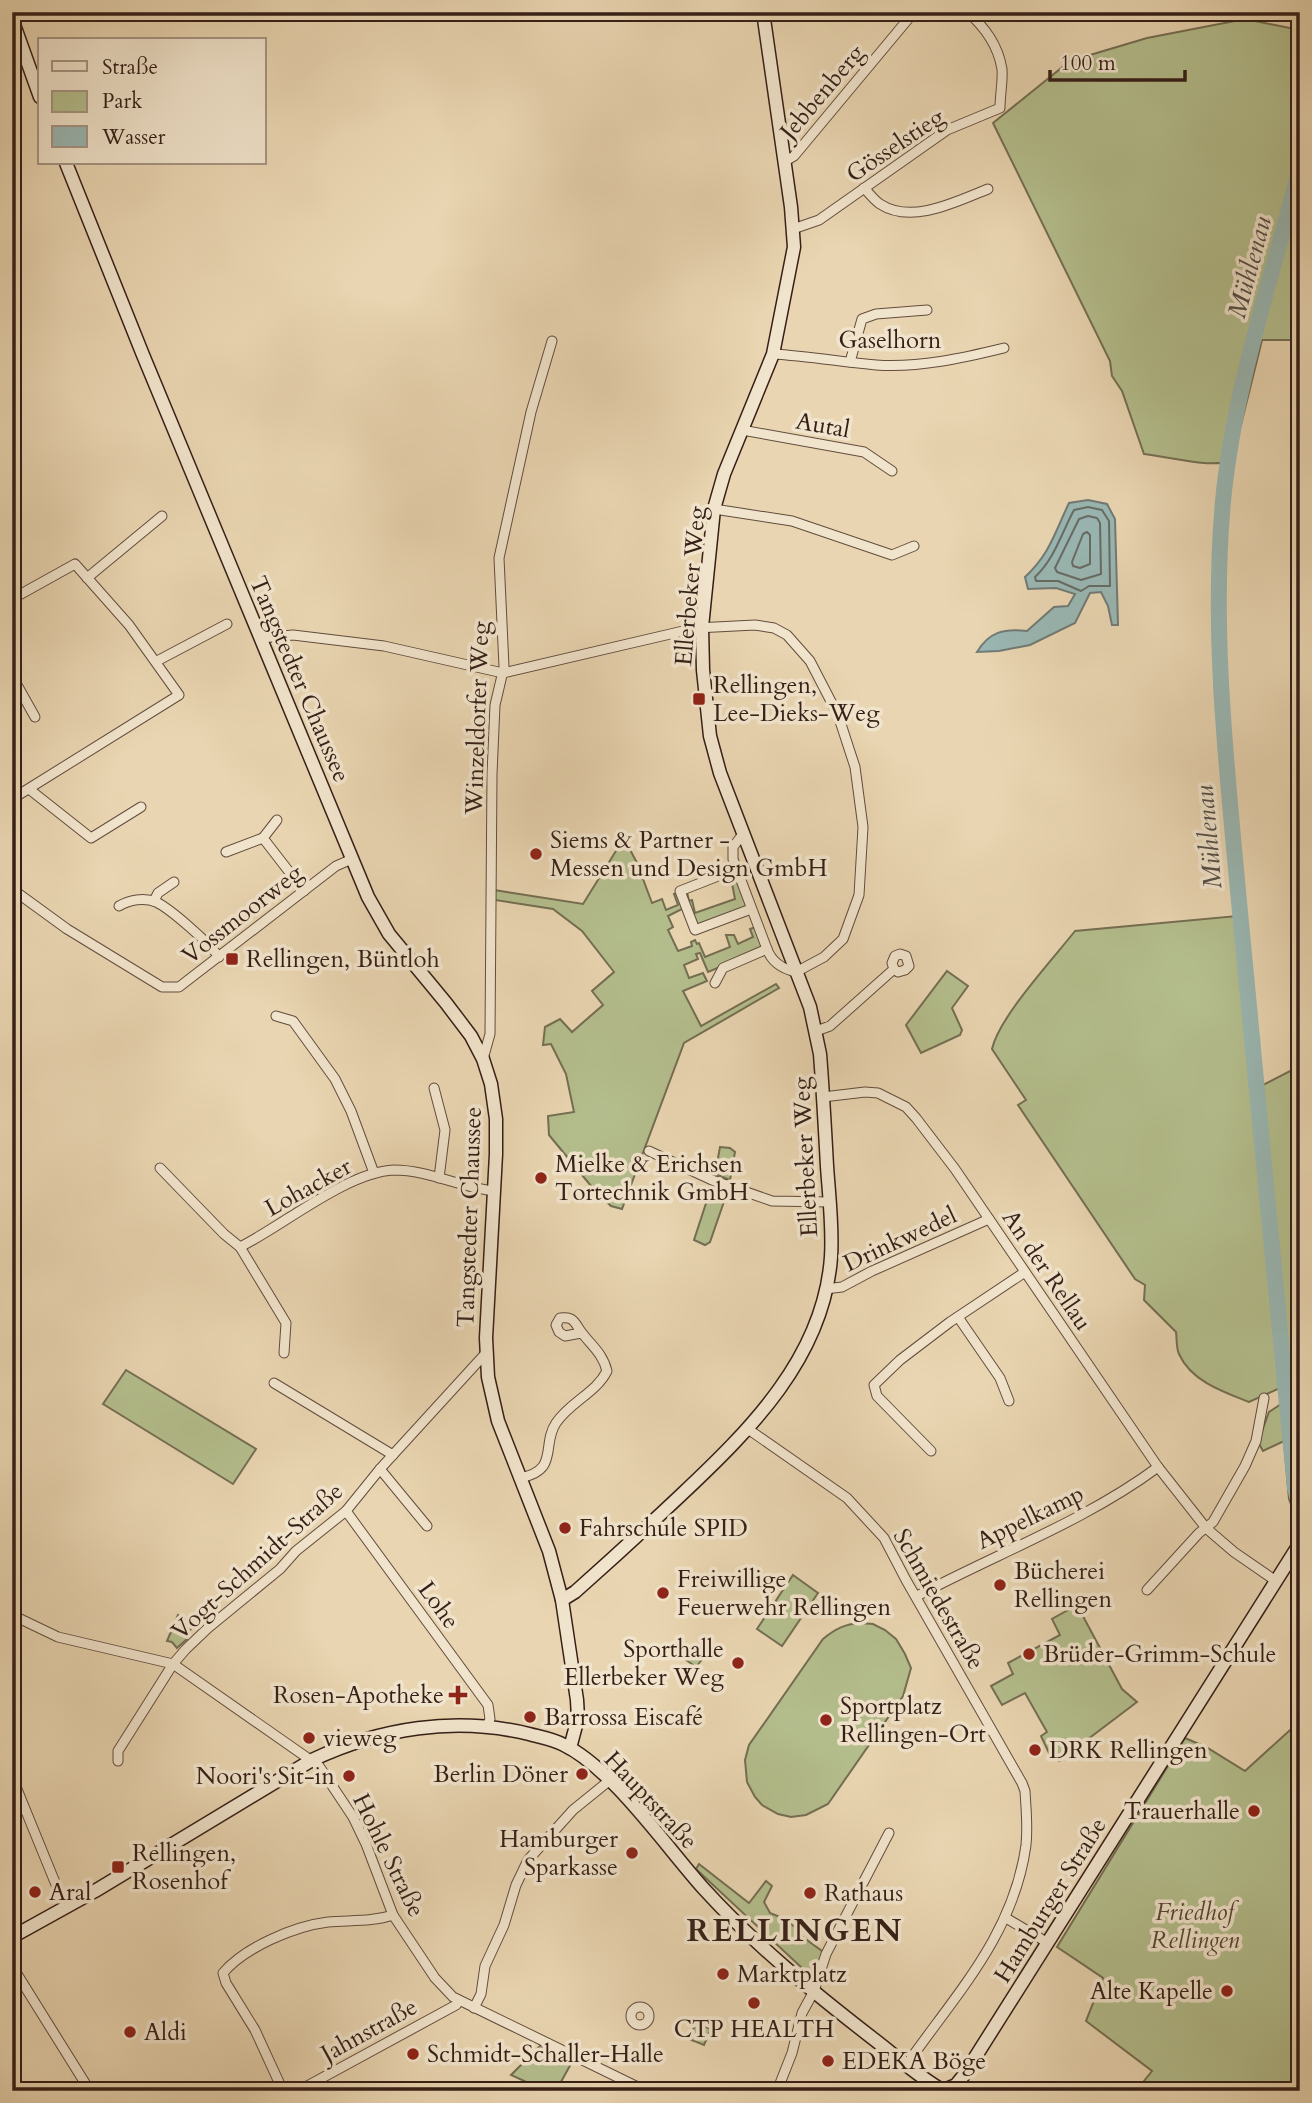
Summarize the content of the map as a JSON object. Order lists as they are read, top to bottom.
{
  "streets": {
    "main road": [
      "Ellerbeker Weg",
      "Tangstedter Chaussee",
      "Hauptstraße",
      "Hamburger Straße"
    ],
    "street": [
      "Jebbenberg",
      "Gösselstieg",
      "Gaselhorn",
      "Autal",
      "Winzeldorfer Weg",
      "Vossmoorweg",
      "Lohacker",
      "Drinkwedel",
      "An der Rellau",
      "Appelkamp",
      "Vogt-Schmidt-Straße",
      "Schmiedestraße",
      "Lohe",
      "Hohle Straße",
      "Jahnstraße"
    ]
  },
  "crossings": [
    ["Jebbenberg", "Ellerbeker Weg"],
    ["Gösselstieg", "Ellerbeker Weg"],
    ["Gaselhorn", "Ellerbeker Weg"],
    ["Autal", "Ellerbeker Weg"],
    ["Ellerbeker Weg", "Tangstedter Chaussee"],
    ["Ellerbeker Weg", "Drinkwedel"],
    ["Ellerbeker Weg", "An der Rellau"],
    ["Ellerbeker Weg", "Schmiedestraße"],
    ["Tangstedter Chaussee", "Winzeldorfer Weg"],
    ["Tangstedter Chaussee", "Vossmoorweg"],
    ["Tangstedter Chaussee", "Lohacker"],
    ["Tangstedter Chaussee", "Vogt-Schmidt-Straße"],
    ["Tangstedter Chaussee", "Hauptstraße"],
    ["Drinkwedel", "An der Rellau"],
    ["An der Rellau", "Appelkamp"],
    ["An der Rellau", "Hamburger Straße"],
    ["Appelkamp", "Schmiedestraße"],
    ["Vogt-Schmidt-Straße", "Lohe"],
    ["Vogt-Schmidt-Straße", "Hohle Straße"],
    ["Schmiedestraße", "Hauptstraße"],
    ["Lohe", "Hauptstraße"],
    ["Hauptstraße", "Hohle Straße"],
    ["Hauptstraße", "Hamburger Straße"],
    ["Hohle Straße", "Jahnstraße"]
  ],
  "districts": ["RELLINGEN"],
  "water": ["Mühlenau"],
  "parks": ["Friedhof Rellingen"],
  "places": {
    "transit": ["Rellingen, Lee-Dieks-Weg", "Rellingen, Büntloh", "Rellingen, Rosenhof"],
    "other": [
      "Siems & Partner - Messen und Design GmbH",
      "Mielke & Erichsen Tortechnik GmbH",
      "Fahrschule SPID",
      "Bücherei Rellingen",
      "Freiwillige Feuerwehr Rellingen",
      "Brüder-Grimm-Schule",
      "Sporthalle Ellerbeker Weg",
      "Barrossa Eiscafé",
      "Sportplatz Rellingen-Ort",
      "vieweg",
      "DRK Rellingen",
      "Berlin Döner",
      "Noori's Sit-in",
      "Trauerhalle",
      "Hamburger Sparkasse",
      "Aral",
      "Rathaus",
      "Marktplatz",
      "Alte Kapelle",
      "CTP HEALTH",
      "Aldi",
      "Schmidt-Schaller-Halle",
      "EDEKA Böge"
    ],
    "health": ["Rosen-Apotheke"]
  },
  "legend": ["Straße", "Park", "Wasser"],
  "scale_bar": "100 m"
}
